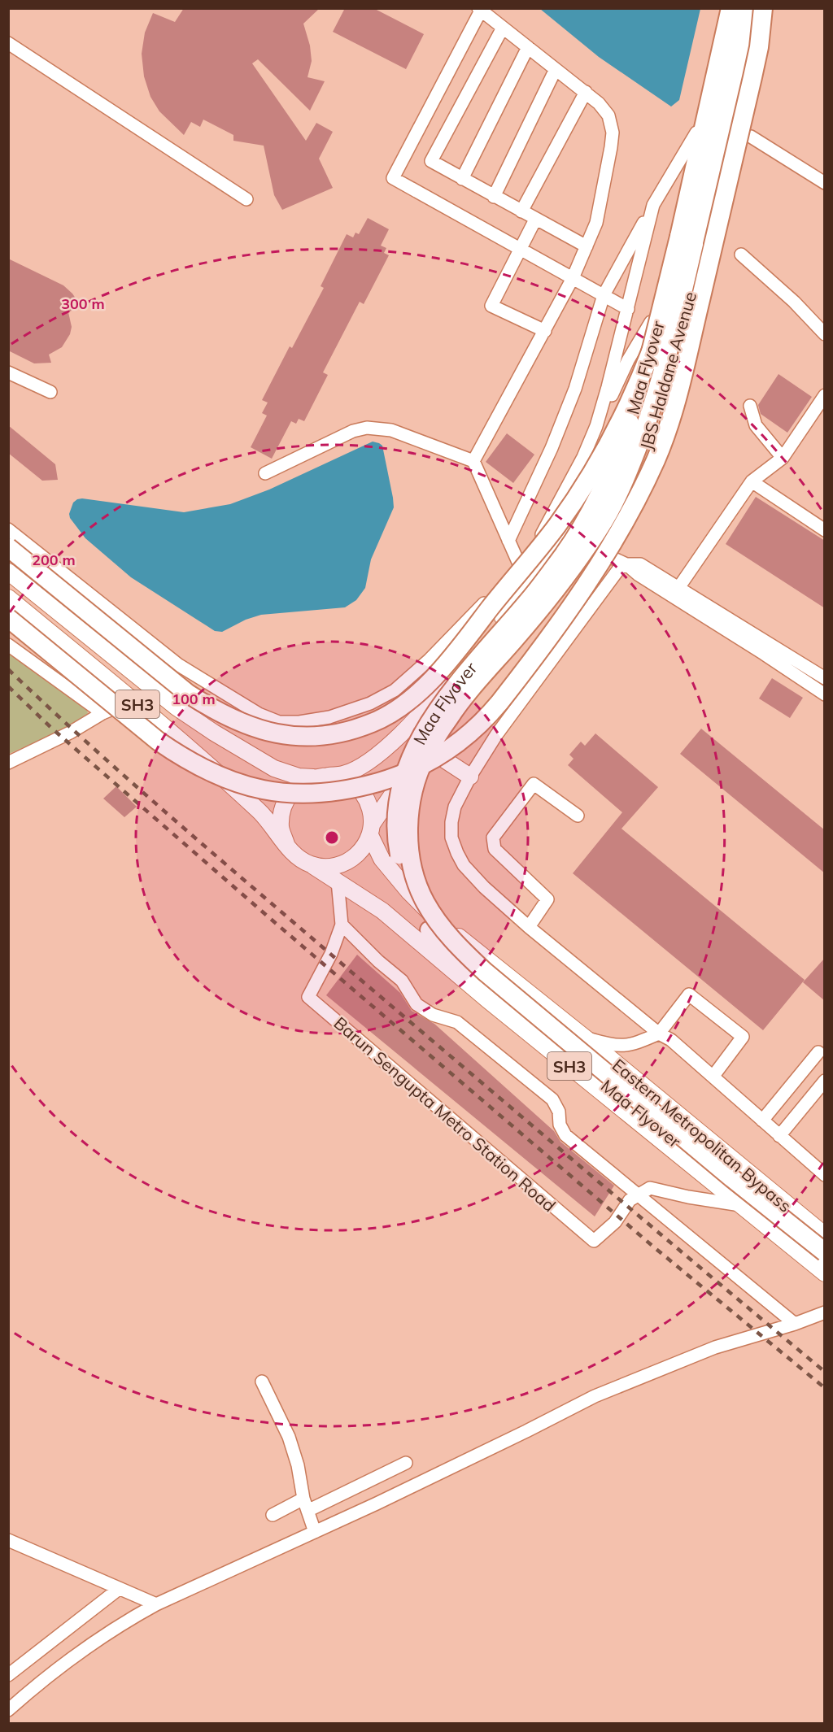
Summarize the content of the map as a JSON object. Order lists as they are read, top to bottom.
{
  "streets": {
    "highway": ["Maa Flyover"],
    "main road": ["JBS Haldane Avenue", "SH3", "Eastern Metropolitan Bypass"],
    "street": ["Barun Sengupta Metro Station Road"]
  },
  "crossings": [
    ["JBS Haldane Avenue", "SH3"],
    ["JBS Haldane Avenue", "Eastern Metropolitan Bypass"],
    ["SH3", "Barun Sengupta Metro Station Road"],
    ["SH3", "Eastern Metropolitan Bypass"]
  ],
  "rings": ["300 m", "200 m", "100 m"]
}
